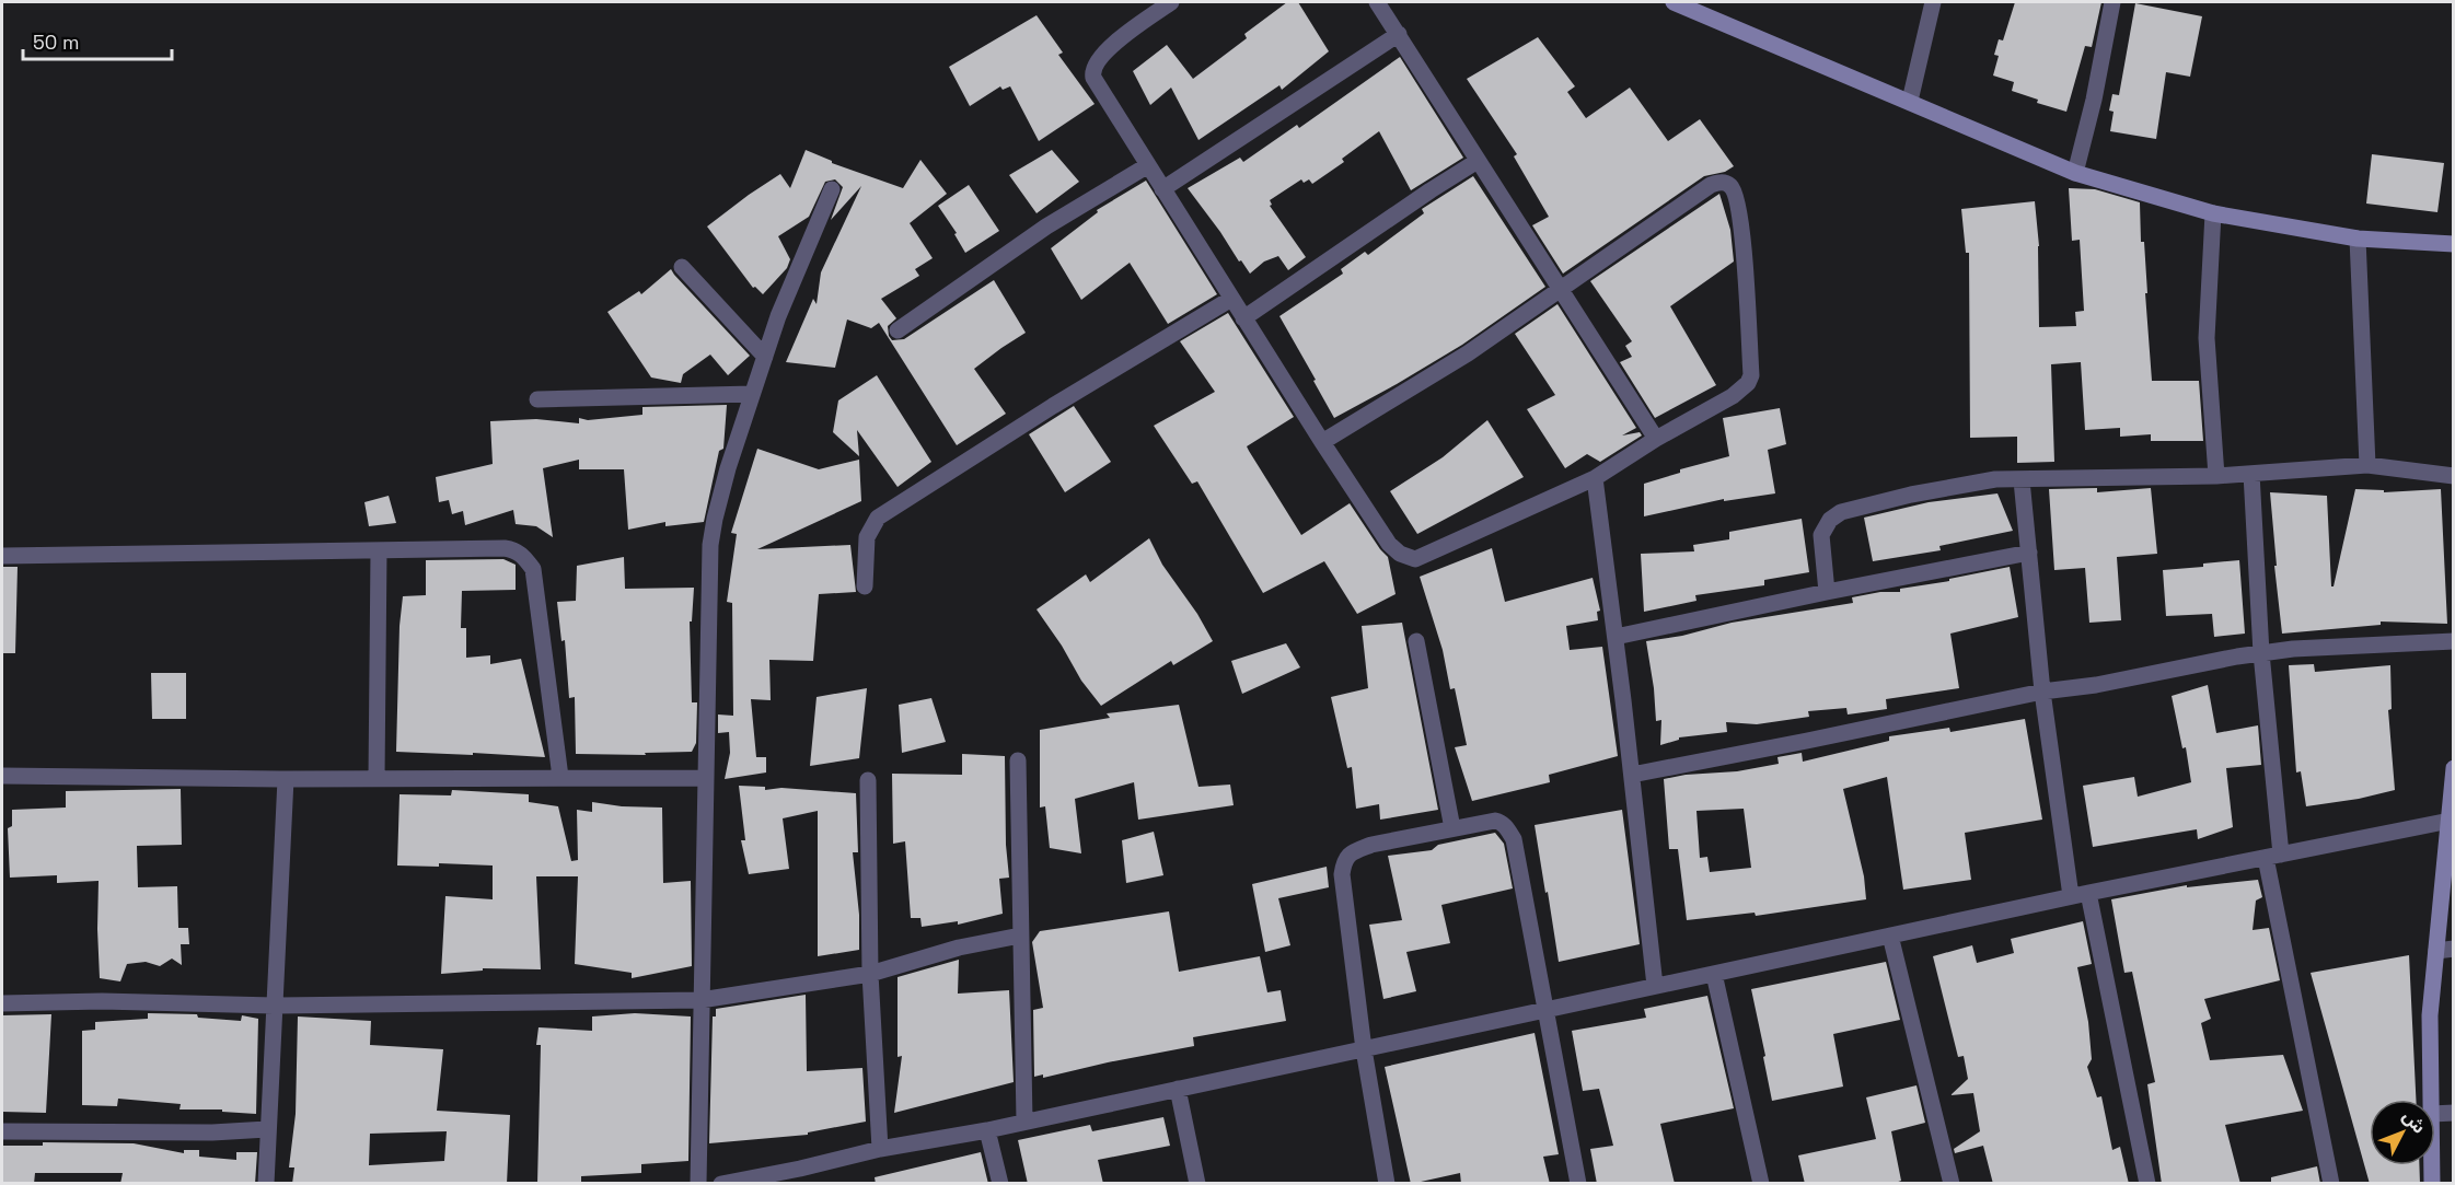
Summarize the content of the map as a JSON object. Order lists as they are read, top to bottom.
{
  "scale_bar": "50 m",
  "north": "top right"
}
